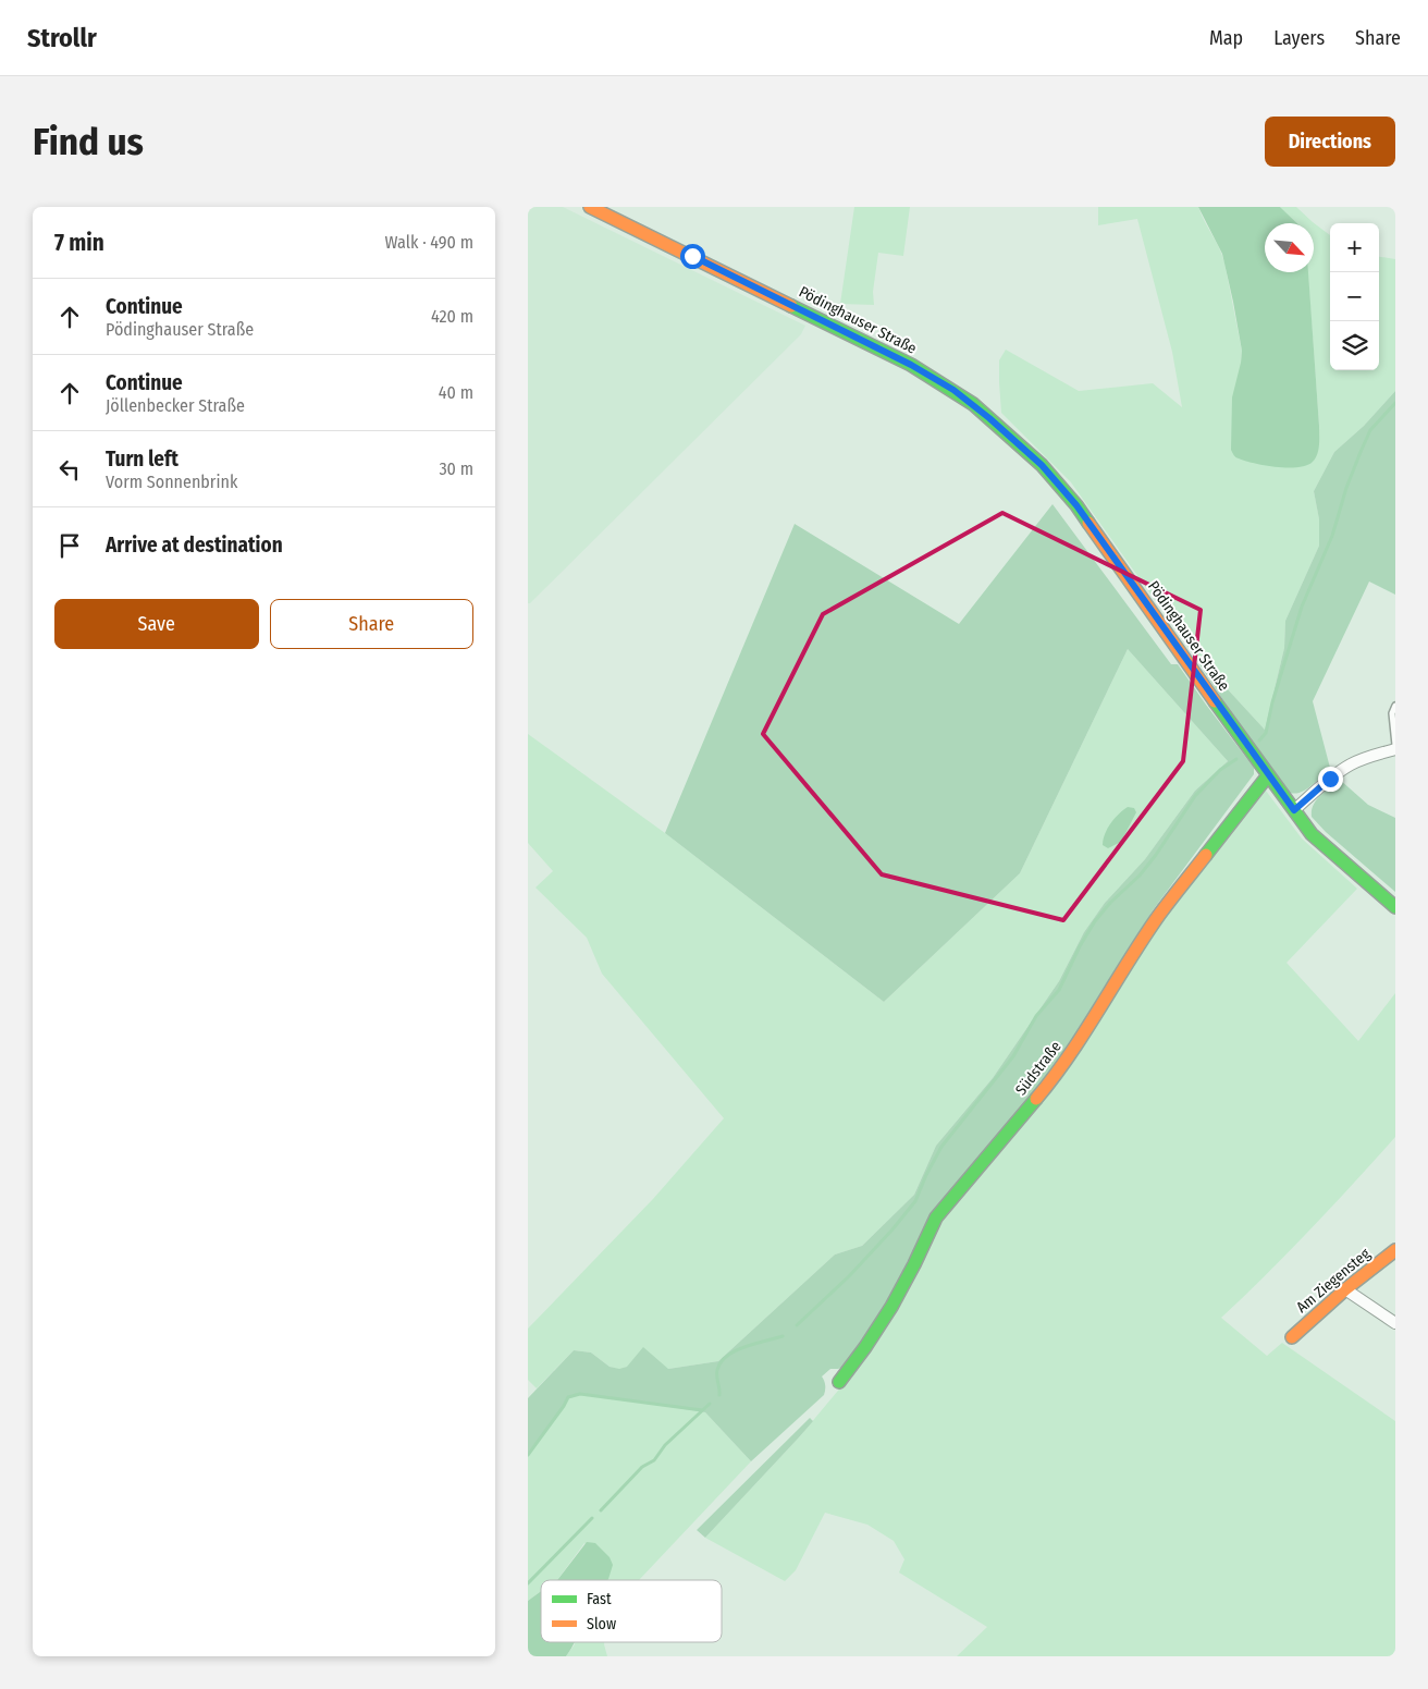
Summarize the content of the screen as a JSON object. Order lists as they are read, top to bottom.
{
  "streets": {
    "main road": ["Pödinghauser Straße", "Südstraße", "Am Ziegensteg"]
  },
  "crossings": [
    ["Pödinghauser Straße", "Südstraße"]
  ],
  "legend": ["Fast", "Slow"],
  "north": "bottom right",
  "page": {
    "header": "Strollr",
    "nav": ["Map", "Layers", "Share"],
    "buttons": [
      "Directions",
      ["Save", "Share"]
    ],
    "title": "Find us",
    "heading": ["7 min", "Walk · 490 m"],
    "map_buttons": ["+", "−"],
    "list": [
      ["Continue", "Pödinghauser Straße", "420 m"],
      ["Continue", "Jöllenbecker Straße", "40 m"],
      ["Turn left", "Vorm Sonnenbrink", "30 m"],
      "Arrive at destination"
    ]
  }
}
